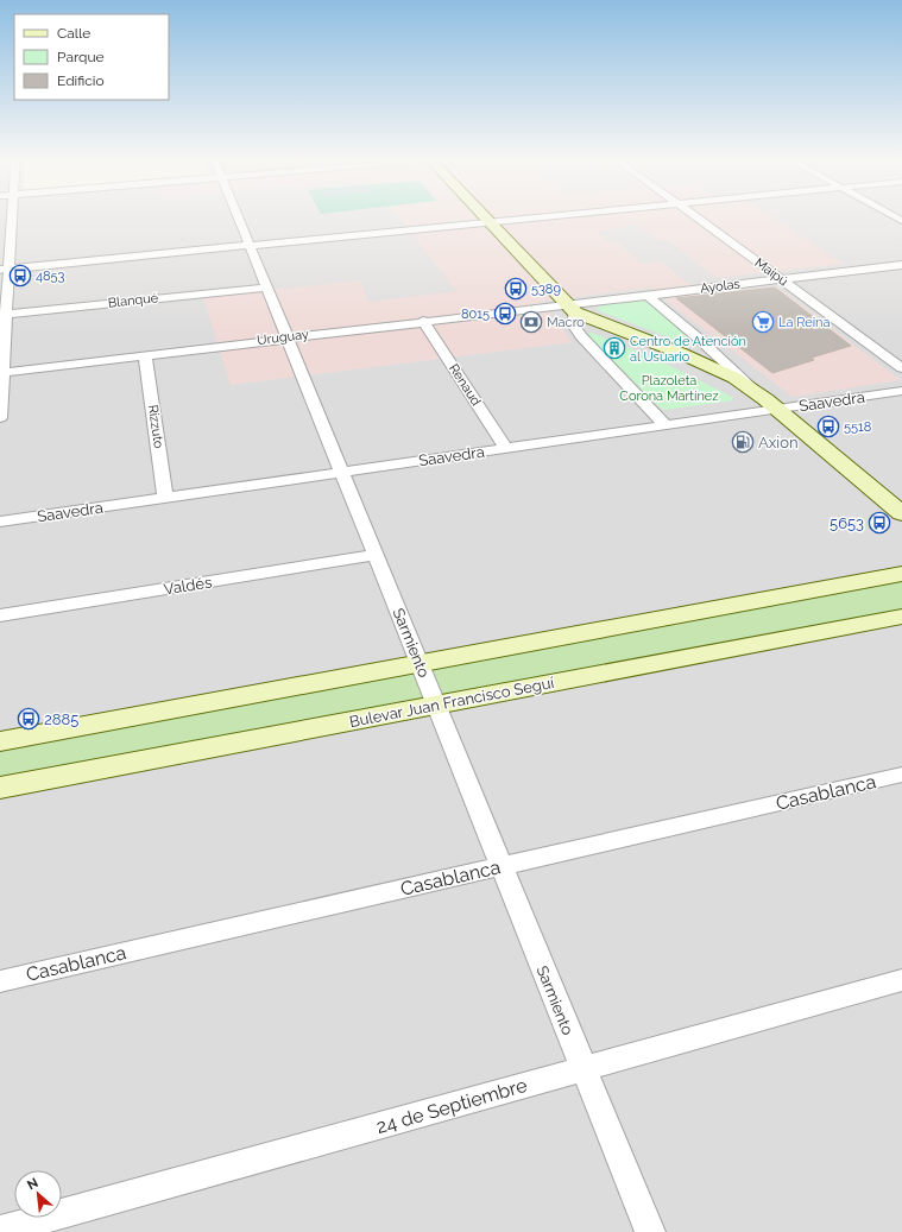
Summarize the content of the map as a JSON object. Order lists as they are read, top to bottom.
{
  "streets": {
    "main road": ["Bulevar Juan Francisco Seguí"],
    "street": [
      "Maipú",
      "Ayolas",
      "Blanqué",
      "Uruguay",
      "Renaud",
      "Saavedra",
      "Rizzuto",
      "Valdés",
      "Sarmiento",
      "Casablanca",
      "24 de Septiembre"
    ]
  },
  "crossings": [
    ["Maipú", "Ayolas"],
    ["Ayolas", "Uruguay"],
    ["Blanqué", "Sarmiento"],
    ["Uruguay", "Renaud"],
    ["Uruguay", "Rizzuto"],
    ["Uruguay", "Sarmiento"],
    ["Renaud", "Saavedra"],
    ["Saavedra", "Rizzuto"],
    ["Saavedra", "Sarmiento"],
    ["Valdés", "Sarmiento"],
    ["Sarmiento", "Bulevar Juan Francisco Seguí"],
    ["Sarmiento", "Casablanca"],
    ["Sarmiento", "24 de Septiembre"]
  ],
  "parks": ["Plazoleta Corona Martínez"],
  "places": {
    "bus stop": [
      "4853",
      "5389",
      "8015",
      "5518",
      "5653",
      "2885"
    ],
    "bank": ["Macro"],
    "supermarket": ["La Reina"],
    "building": ["Centro de Atención al Usuario"],
    "fuel station": ["Axion"]
  },
  "legend": ["Calle", "Parque", "Edificio"],
  "north": "top left"
}
